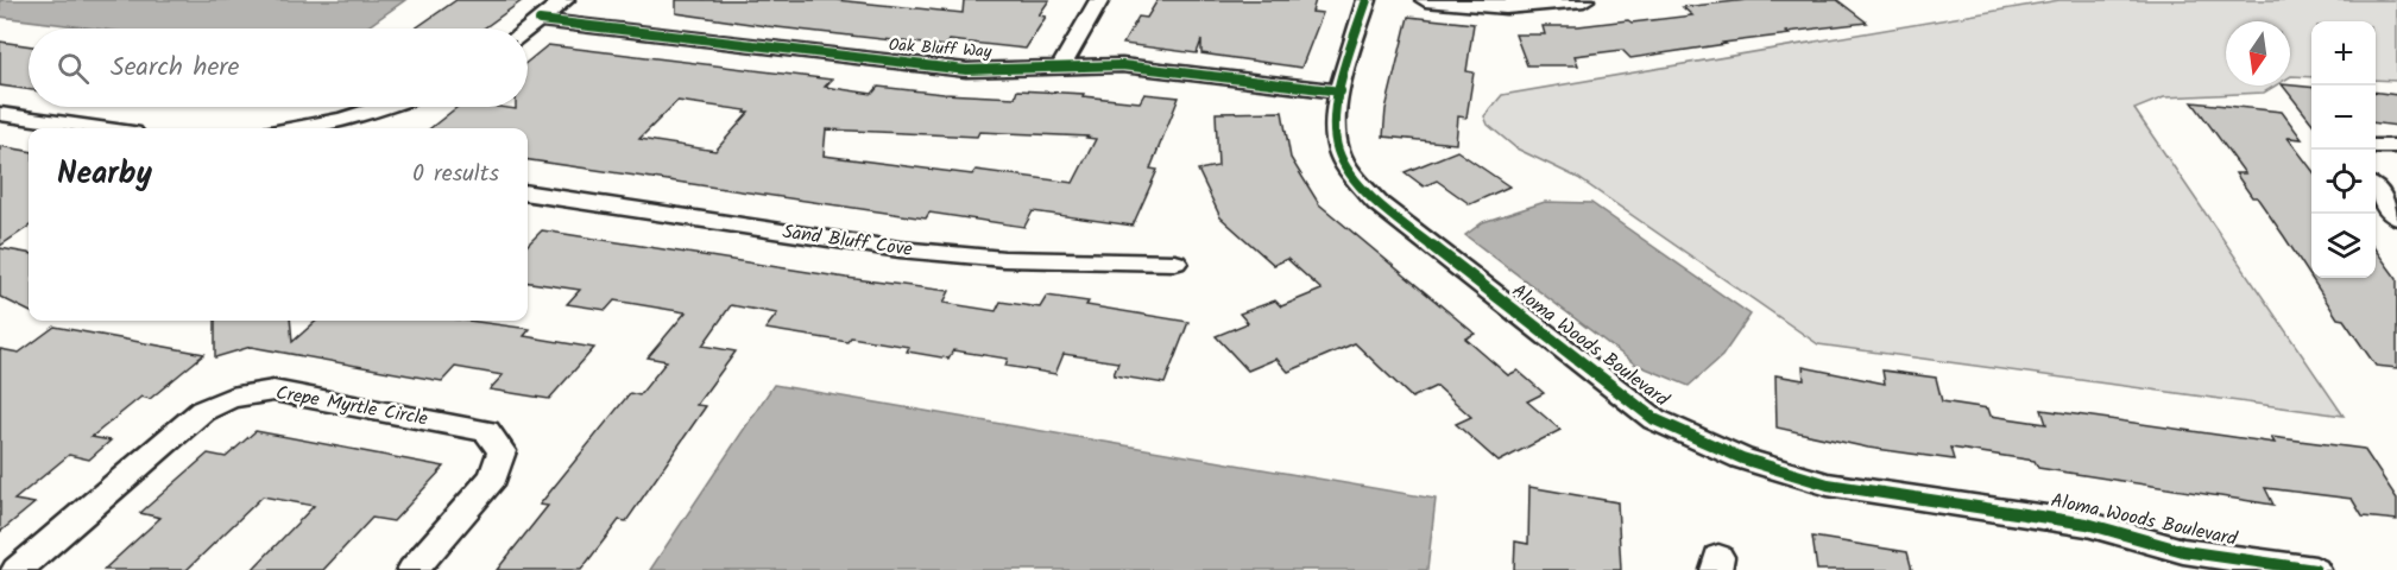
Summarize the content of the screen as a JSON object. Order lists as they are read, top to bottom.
{
  "streets": {
    "street": [
      "Oak Bluff Way",
      "Sand Bluff Cove",
      "Aloma Woods Boulevard",
      "Crepe Myrtle Circle"
    ]
  },
  "crossings": [
    ["Oak Bluff Way", "Aloma Woods Boulevard"]
  ],
  "north": "bottom",
  "page": {
    "map_buttons": ["+", "−"],
    "search": "Search here",
    "heading": ["Nearby", "0 results"]
  }
}
